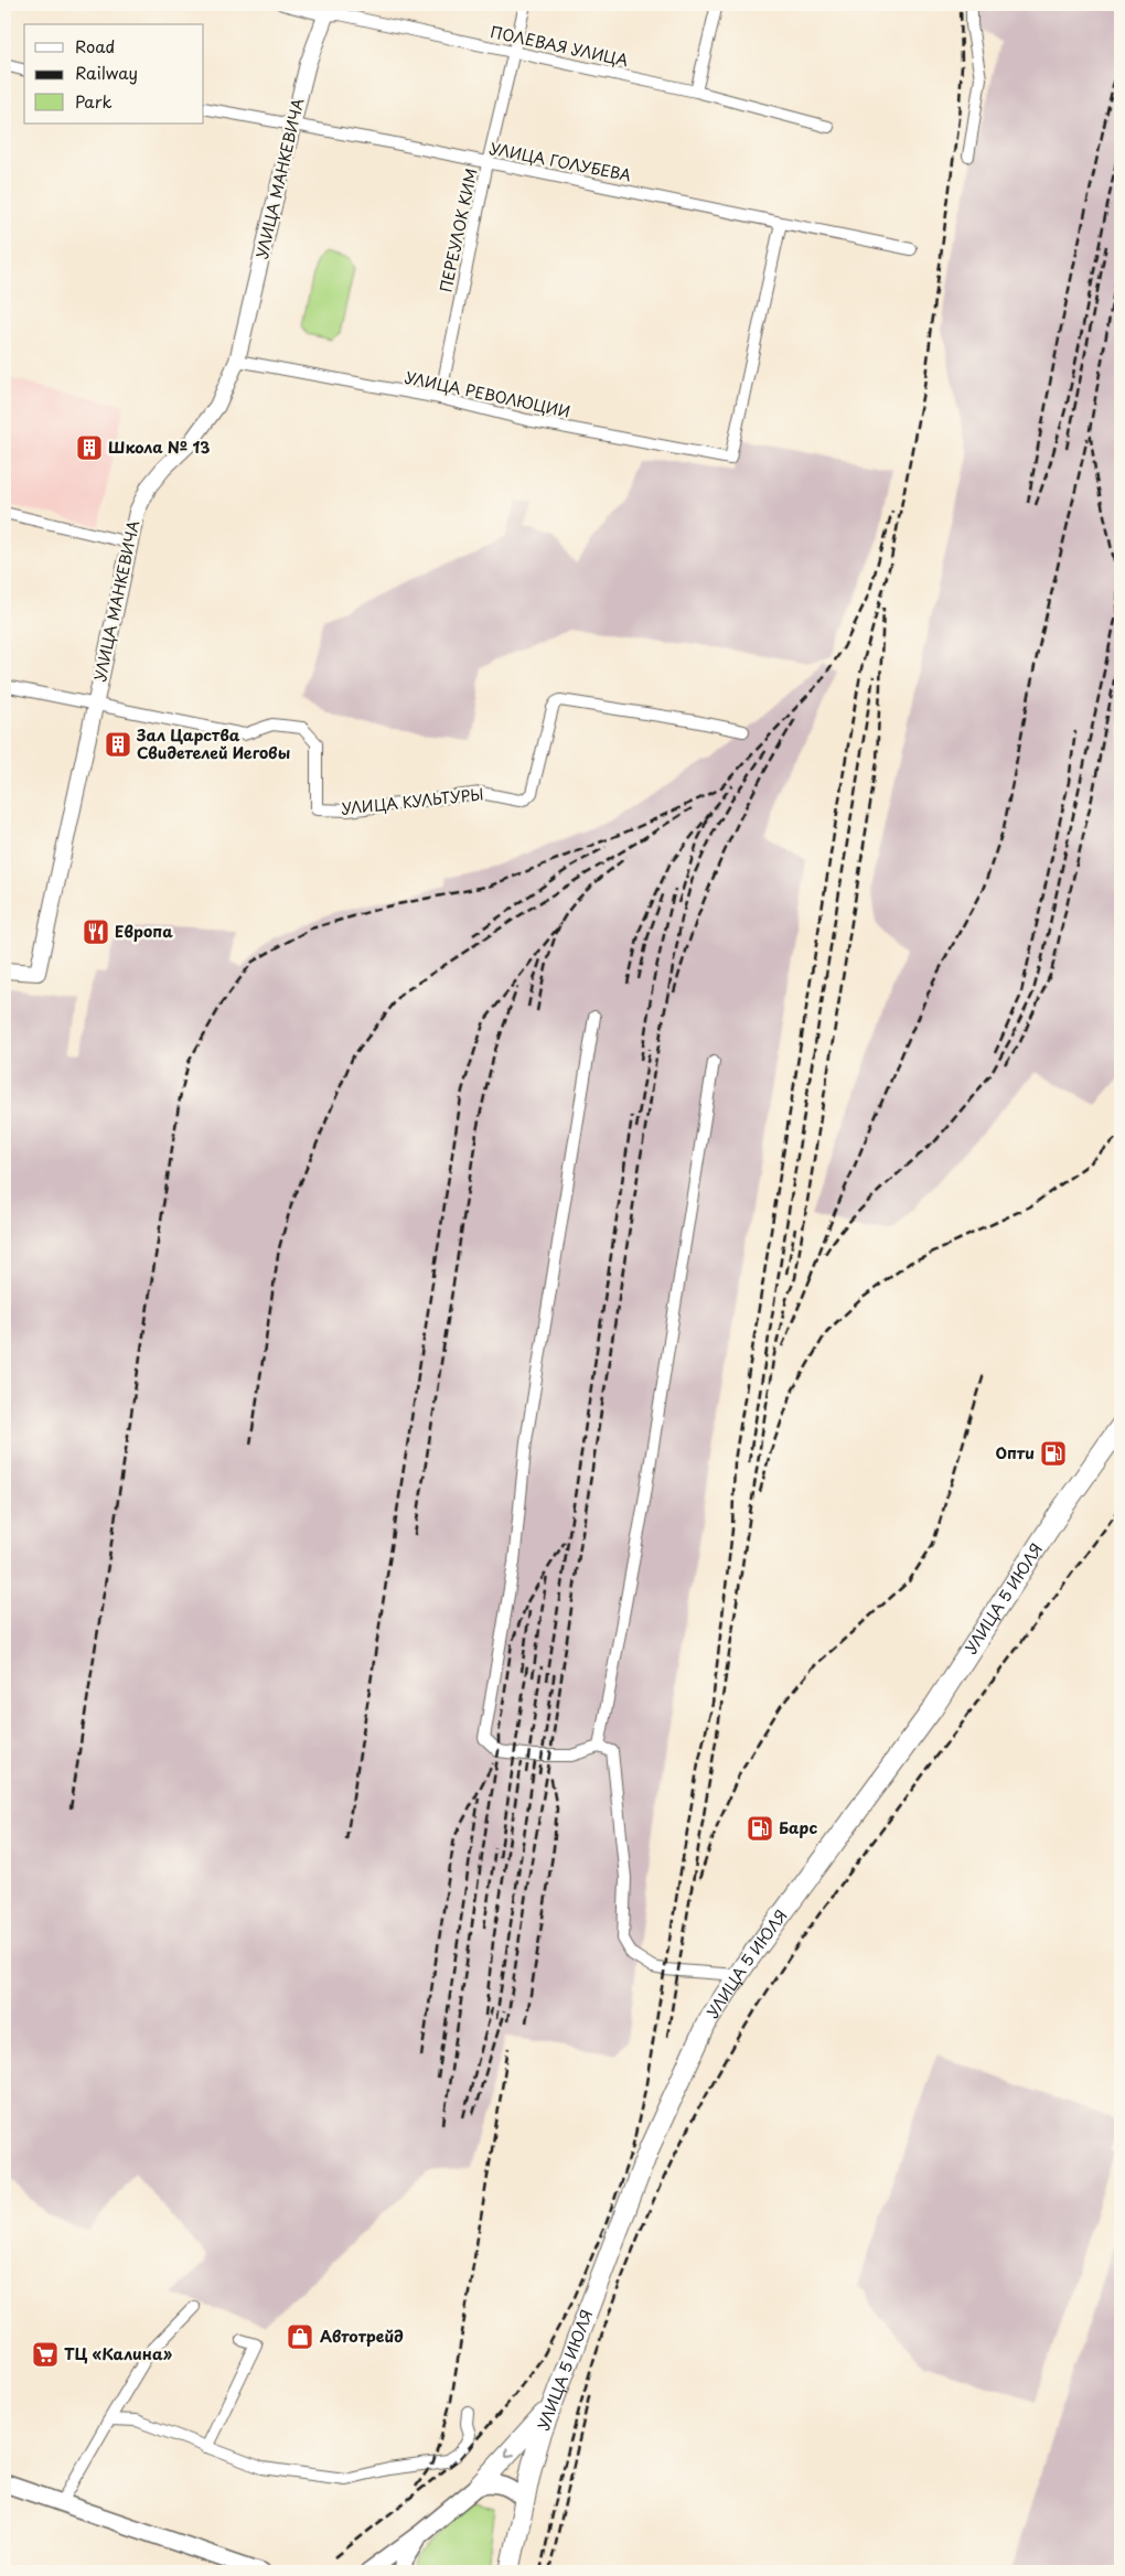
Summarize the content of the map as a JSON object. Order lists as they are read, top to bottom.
{
  "streets": {
    "highway": ["УЛИЦА 5 ИЮЛЯ"],
    "street": [
      "ПОЛЕВАЯ УЛИЦА",
      "УЛИЦА ГОЛУБЕВА",
      "УЛИЦА МАНКЕВИЧА",
      "ПЕРЕУЛОК КИМ",
      "УЛИЦА РЕВОЛЮЦИИ",
      "УЛИЦА КУЛЬТУРЫ"
    ]
  },
  "crossings": [
    ["ПОЛЕВАЯ УЛИЦА", "УЛИЦА МАНКЕВИЧА"],
    ["ПОЛЕВАЯ УЛИЦА", "ПЕРЕУЛОК КИМ"],
    ["УЛИЦА ГОЛУБЕВА", "УЛИЦА МАНКЕВИЧА"],
    ["УЛИЦА ГОЛУБЕВА", "ПЕРЕУЛОК КИМ"],
    ["УЛИЦА ГОЛУБЕВА", "УЛИЦА РЕВОЛЮЦИИ"],
    ["УЛИЦА МАНКЕВИЧА", "УЛИЦА РЕВОЛЮЦИИ"],
    ["УЛИЦА МАНКЕВИЧА", "УЛИЦА КУЛЬТУРЫ"],
    ["ПЕРЕУЛОК КИМ", "УЛИЦА РЕВОЛЮЦИИ"]
  ],
  "places": {
    "building": ["Школа № 13", "Зал Царства Свидетелей Иеговы"],
    "restaurant": ["Европа"],
    "fuel station": ["Опти", "Барс"],
    "shop": ["Автотрейд"],
    "supermarket": ["ТЦ «Калина»"]
  },
  "legend": ["Road", "Railway", "Park"]
}
